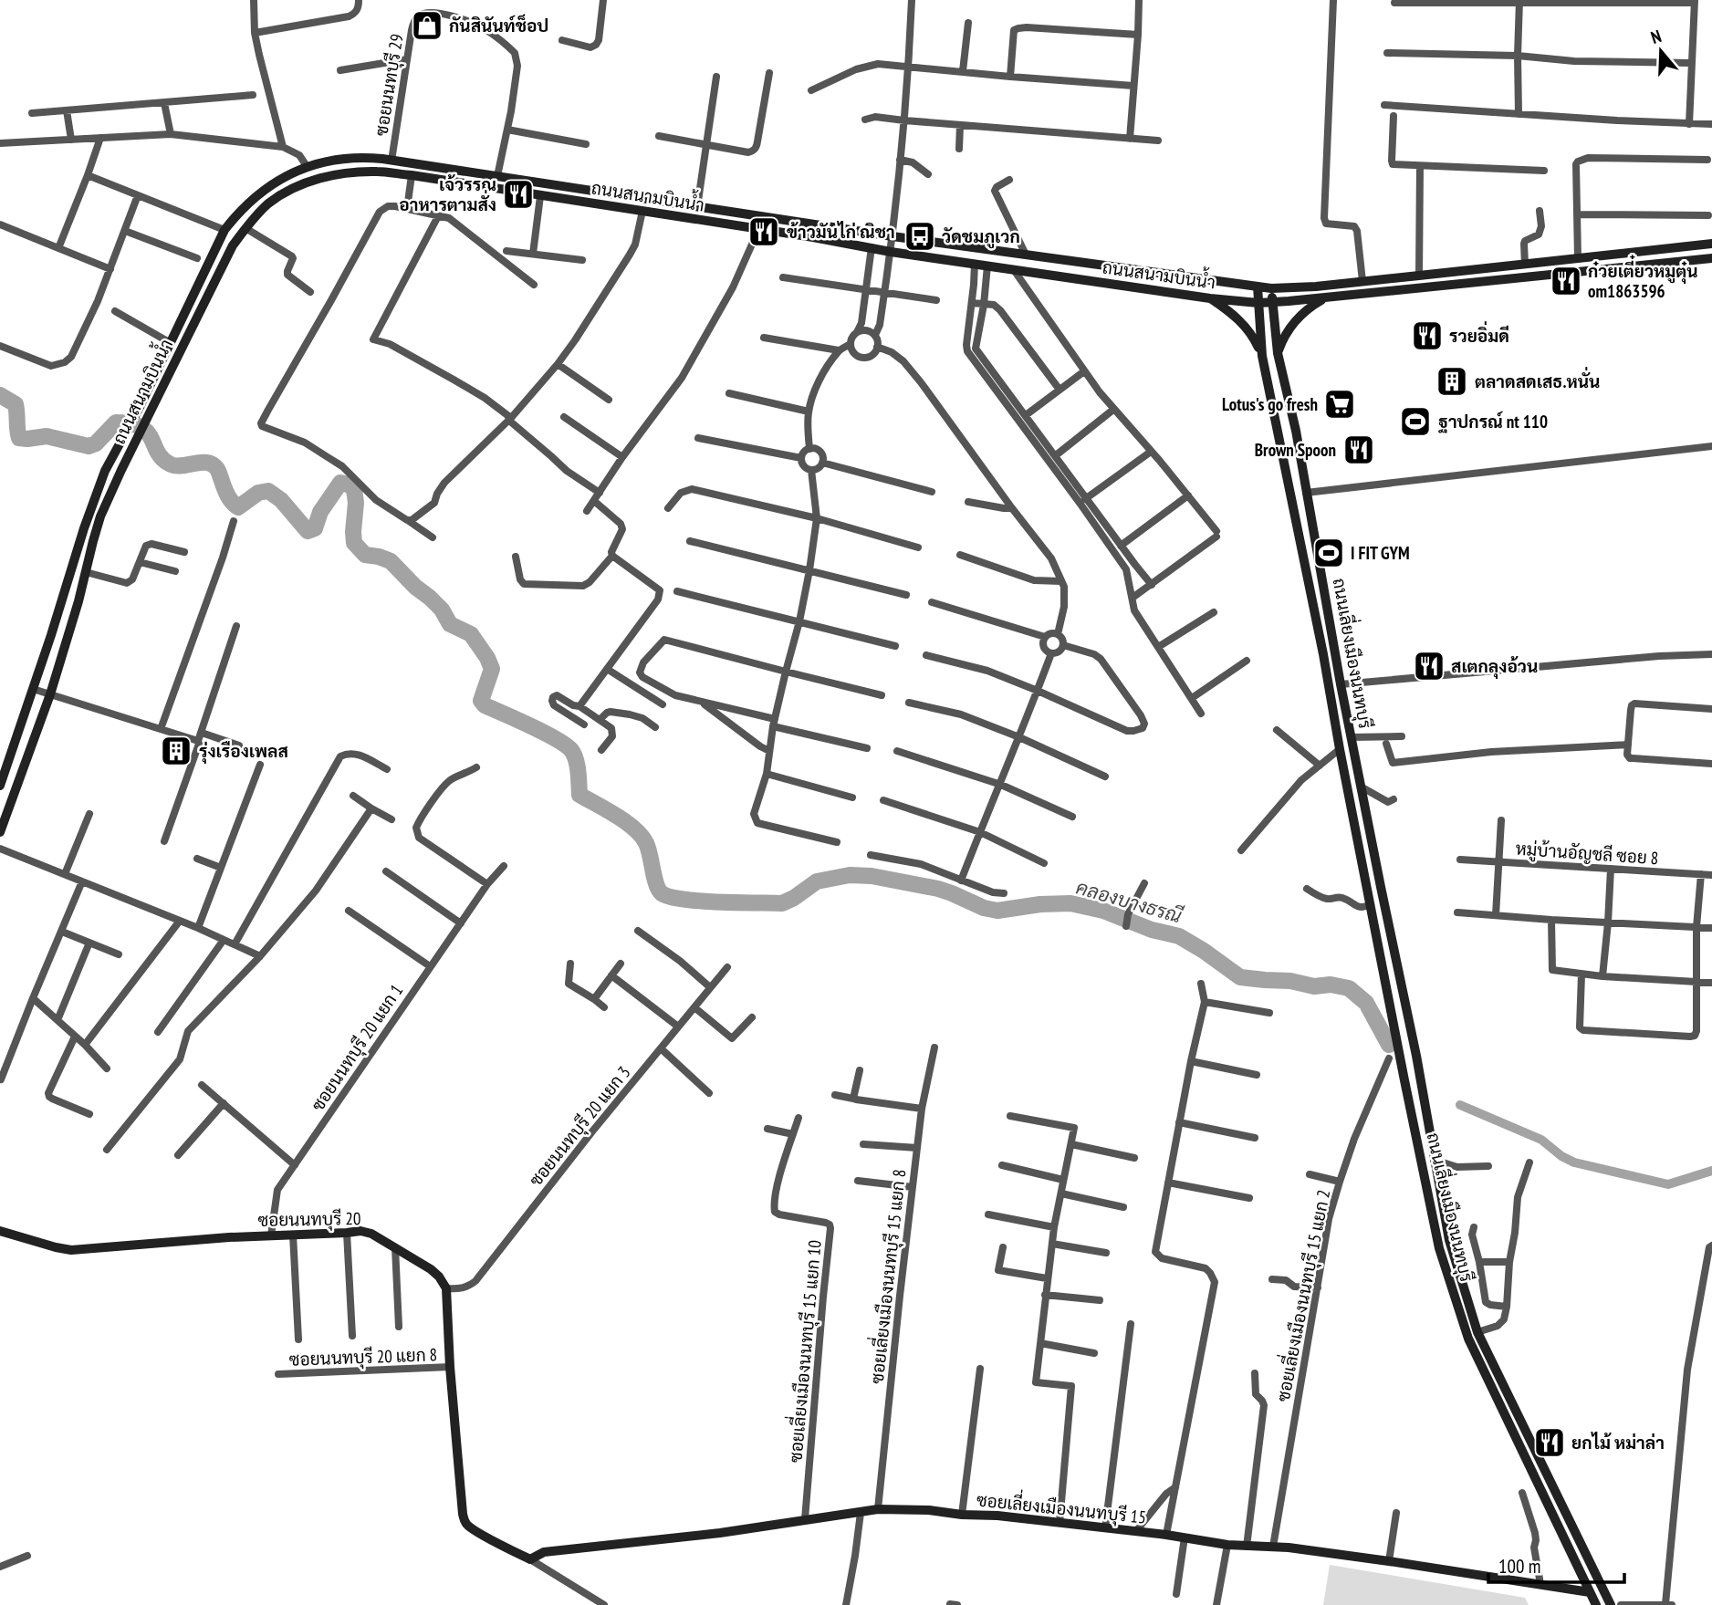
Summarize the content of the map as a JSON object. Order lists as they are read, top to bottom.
{
  "streets": {
    "main road": [
      "ถนนสนามบินน้ำ",
      "ถนนเลี่ยงเมืองนนทบุรี",
      "ซอยนนทบุรี 20",
      "ซอยเลี่ยงเมืองนนทบุรี 15"
    ],
    "street": [
      "ซอยนนทบุรี 29",
      "หมู่บ้านอัญชลี ซอย 8",
      "ซอยนนทบุรี 20 แยก 1",
      "ซอยนนทบุรี 20 แยก 3",
      "ซอยเลี่ยงเมืองนนทบุรี 15 แยก 8",
      "ซอยเลี่ยงเมืองนนทบุรี 15 แยก 2",
      "ซอยเลี่ยงเมืองนนทบุรี 15 แยก 10",
      "ซอยนนทบุรี 20 แยก 8"
    ]
  },
  "crossings": [
    ["ซอยนนทบุรี 29", "ถนนสนามบินน้ำ"],
    ["ถนนสนามบินน้ำ", "ถนนเลี่ยงเมืองนนทบุรี"],
    ["ถนนเลี่ยงเมืองนนทบุรี", "ซอยเลี่ยงเมืองนนทบุรี 15"],
    ["ซอยนนทบุรี 20 แยก 1", "ซอยนนทบุรี 20"],
    ["ซอยนนทบุรี 20 แยก 3", "ซอยนนทบุรี 20"],
    ["ซอยเลี่ยงเมืองนนทบุรี 15 แยก 8", "ซอยเลี่ยงเมืองนนทบุรี 15"],
    ["ซอยเลี่ยงเมืองนนทบุรี 15 แยก 2", "ซอยเลี่ยงเมืองนนทบุรี 15"],
    ["ซอยเลี่ยงเมืองนนทบุรี 15 แยก 10", "ซอยเลี่ยงเมืองนนทบุรี 15"]
  ],
  "water": ["คลองบางธรณี"],
  "places": {
    "shop": ["กันสินันท์ช็อป"],
    "restaurant": [
      "เจ้วรรณ อาหารตามสั่ง",
      "ข้าวมันไก่ ณิชา",
      "ก๋วยเตี๋ยวหมูตุ๋น om1863596",
      "รวยอิ่มดี",
      "Brown Spoon",
      "สเตกลุงอ้วน",
      "ยกไม้ หม่าล่า"
    ],
    "bus stop": ["วัดชมภูเวก"],
    "building": ["ตลาดสดเสธ.หนั่น", "รุ่งเรืองเพลส"],
    "supermarket": ["Lotus's go fresh"],
    "sports": ["ฐาปกรณ์ nt 110", "I FIT GYM"]
  },
  "scale_bar": "100 m",
  "north": "top"
}
